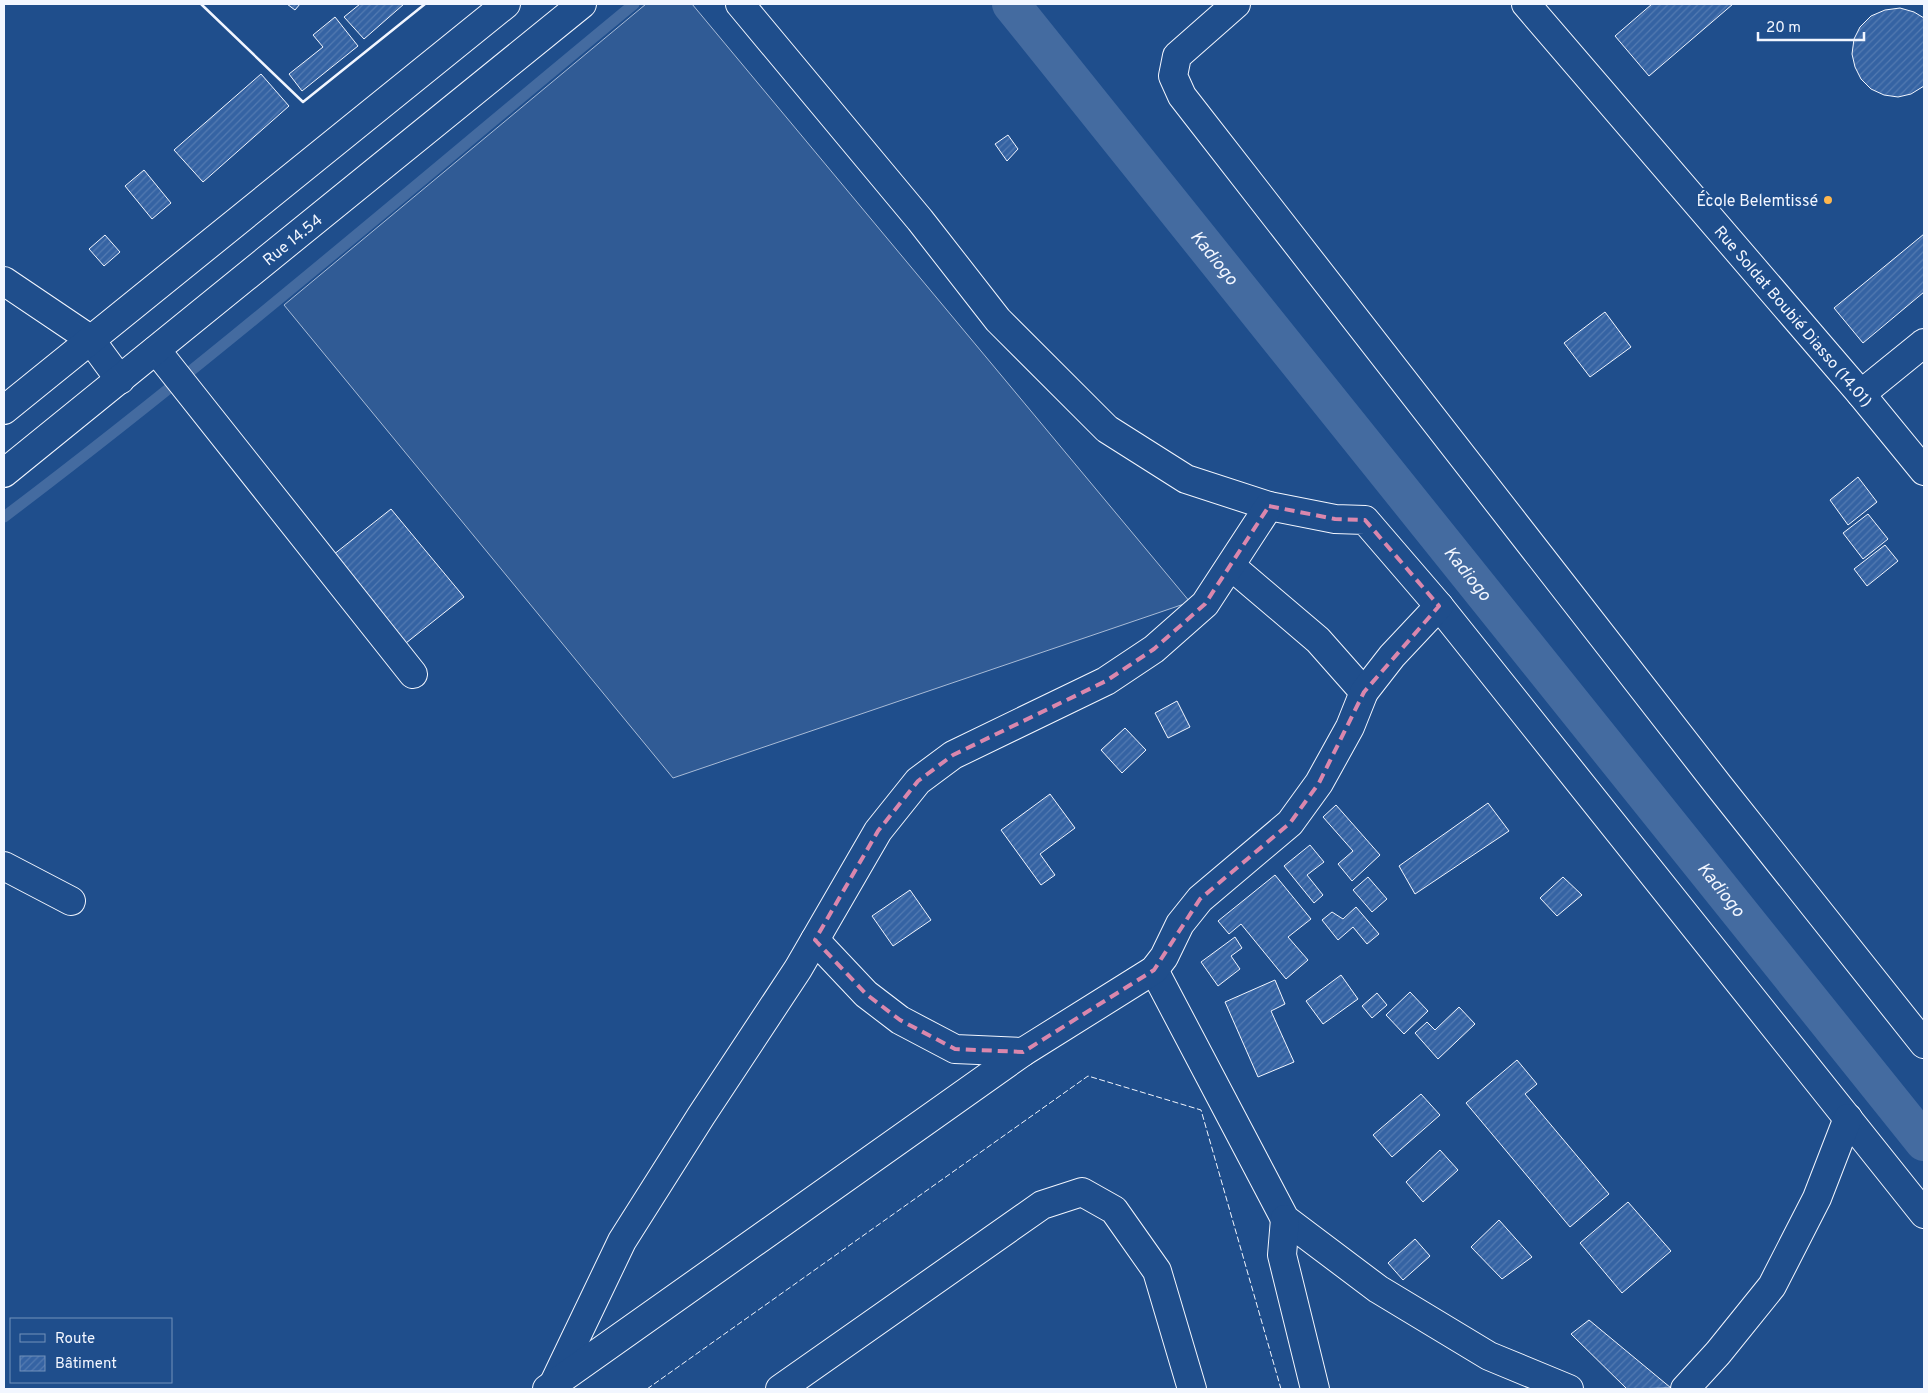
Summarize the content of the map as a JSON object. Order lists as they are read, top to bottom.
{
  "streets": {
    "street": ["Rue 14.54", "Rue Soldat Boubié Diasso (14.01)"]
  },
  "water": ["Kadiogo"],
  "places": ["École Belemtissé"],
  "legend": ["Route", "Bâtiment"],
  "scale_bar": "20 m"
}
